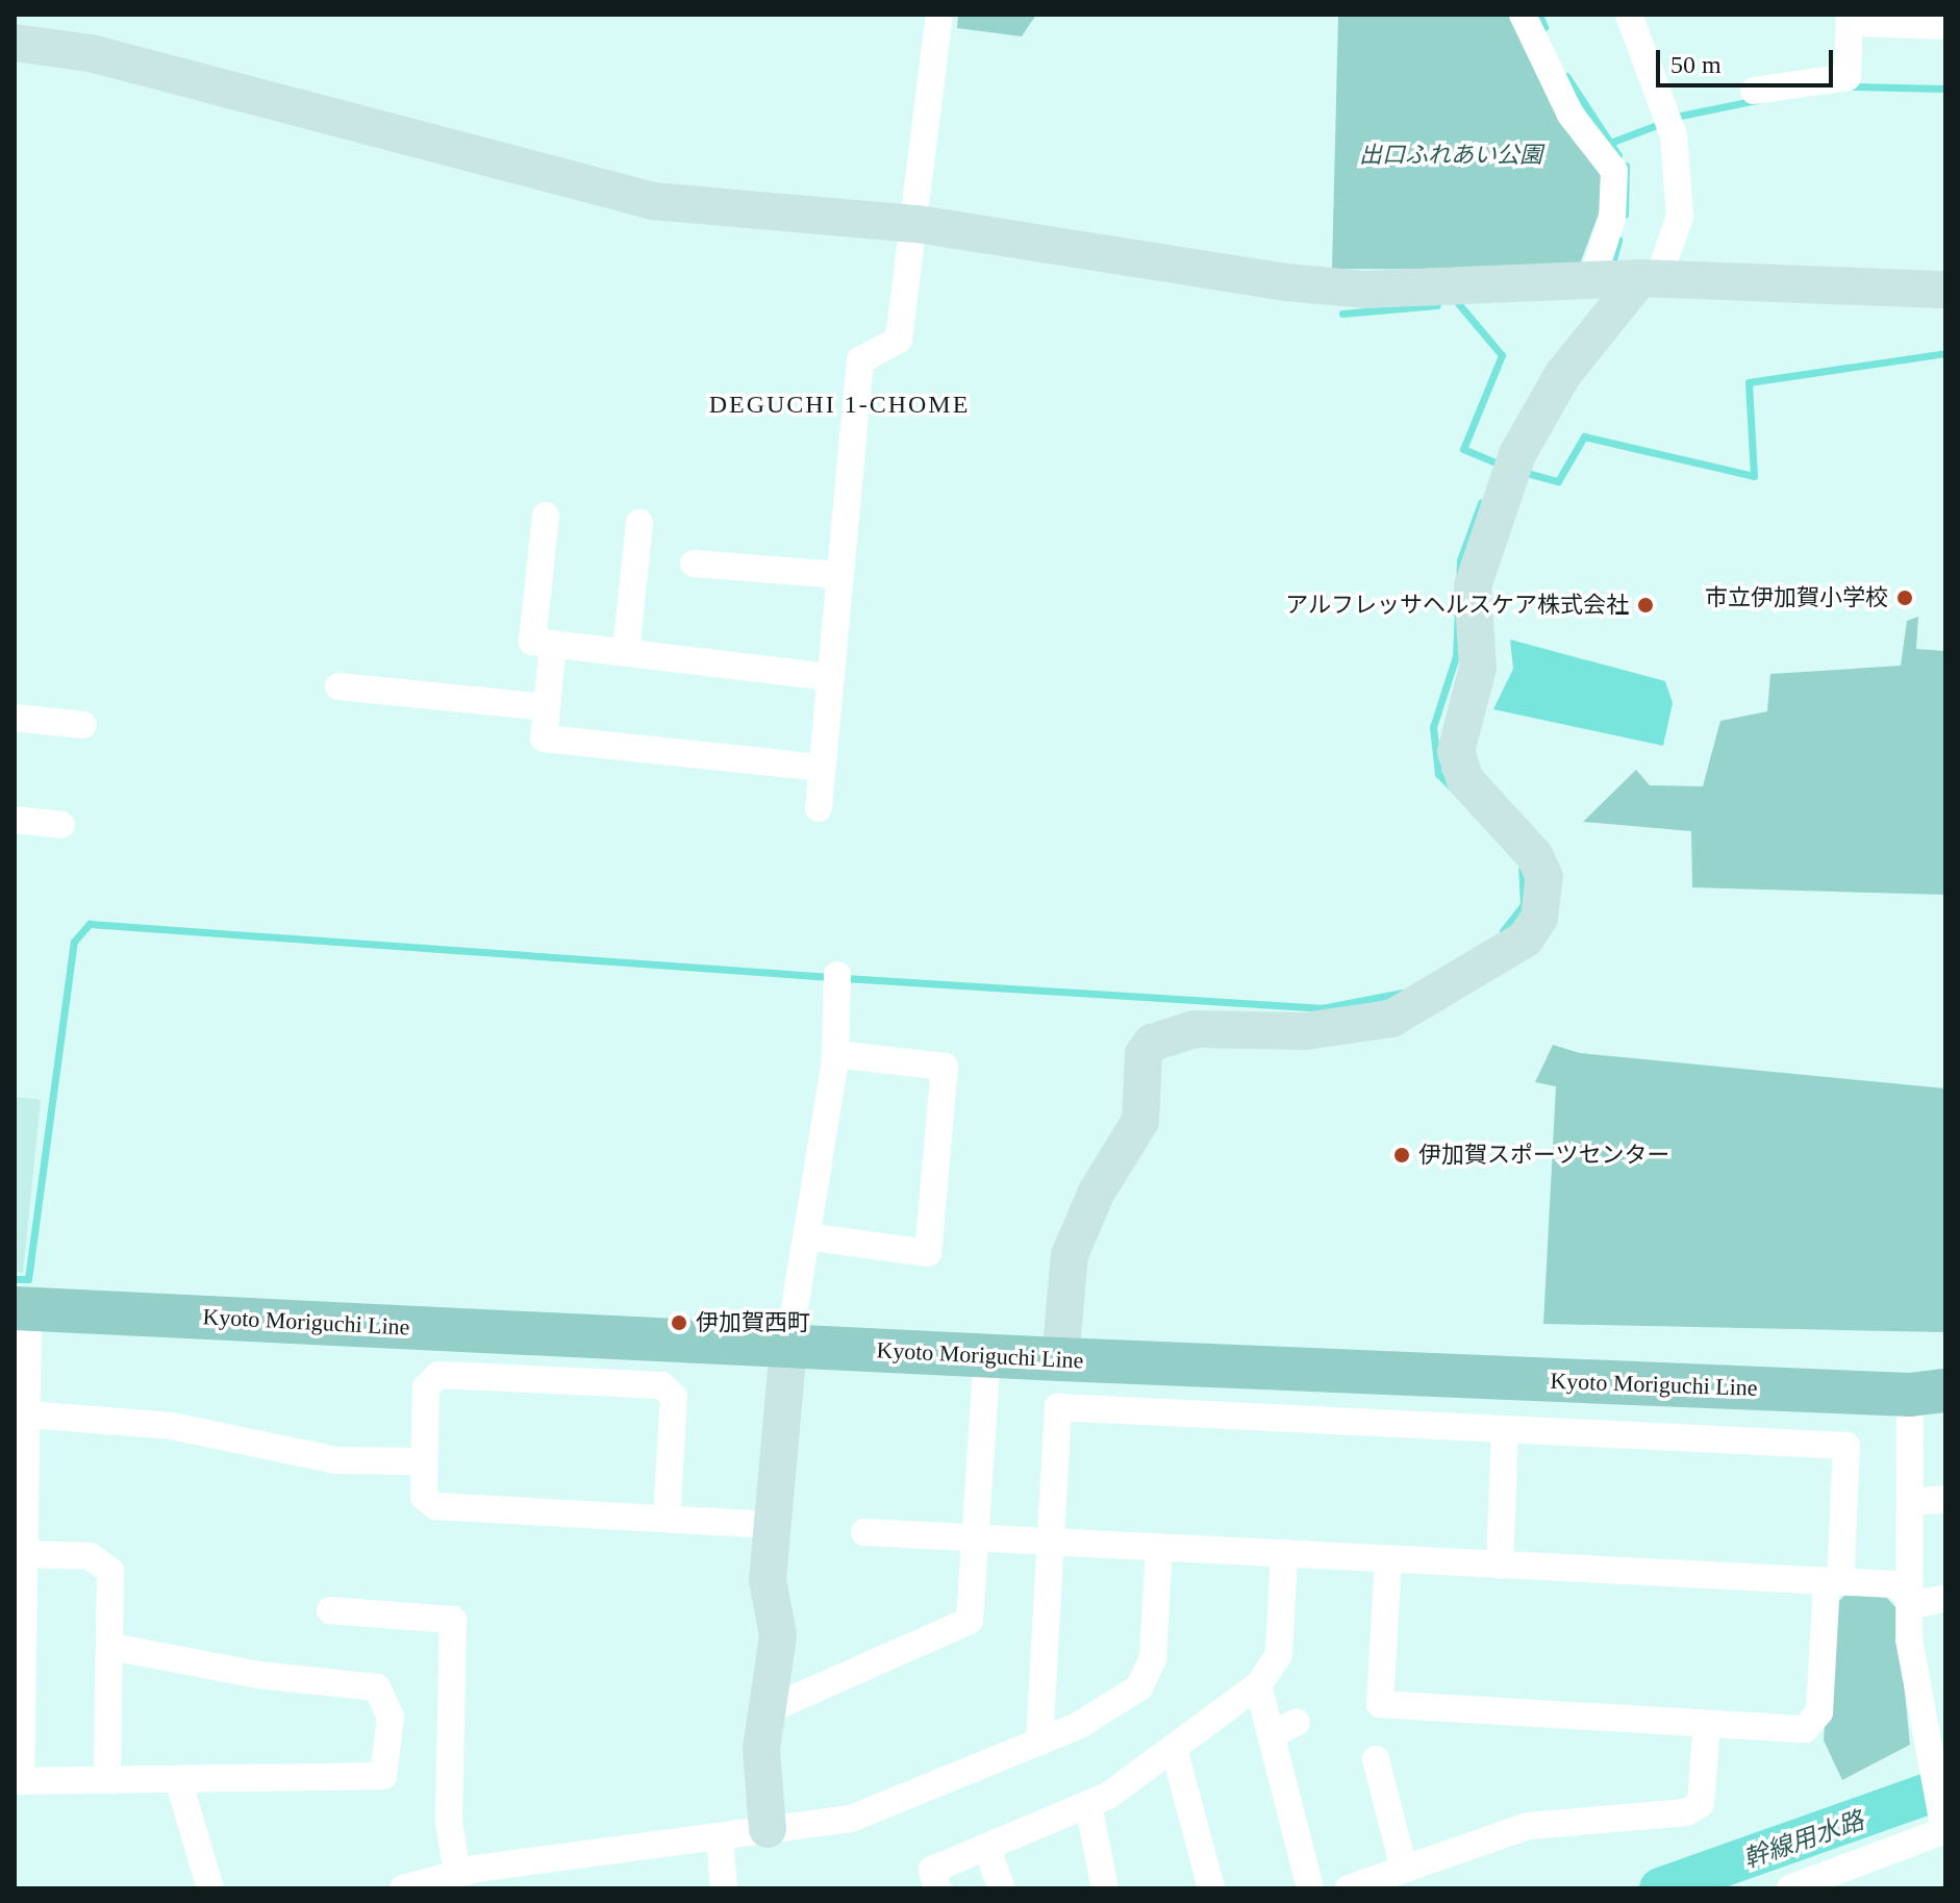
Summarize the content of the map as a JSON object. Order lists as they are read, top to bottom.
{
  "streets": {
    "main road": ["Kyoto Moriguchi Line"]
  },
  "districts": ["DEGUCHI 1-CHOME"],
  "water": ["幹線用水路"],
  "parks": ["出口ふれあい公園"],
  "places": [
    "市立伊加賀小学校",
    "アルフレッサヘルスケア株式会社",
    "伊加賀スポーツセンター",
    "伊加賀西町"
  ],
  "scale_bar": "50 m"
}
